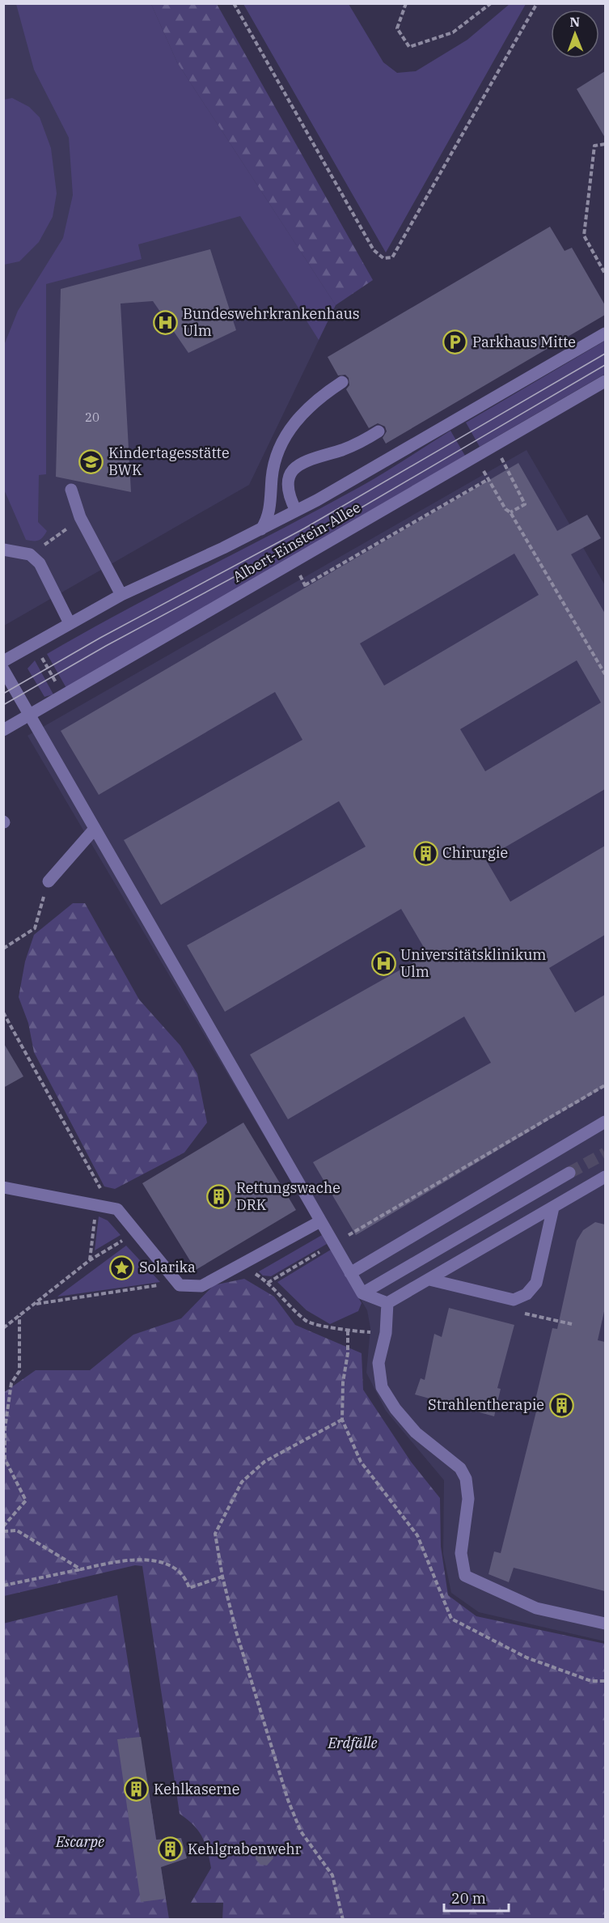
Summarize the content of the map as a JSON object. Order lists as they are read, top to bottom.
{
  "streets": {
    "street": ["Albert-Einstein-Allee"]
  },
  "parks": ["Erdfälle", "Escarpe"],
  "places": {
    "hospital": ["Bundeswehrkrankenhaus Ulm", "Universitätsklinikum Ulm"],
    "parking": ["Parkhaus Mitte"],
    "school or university": ["Kindertagesstätte BWK"],
    "building": [
      "Chirurgie",
      "Rettungswache DRK",
      "Strahlentherapie",
      "Kehlkaserne",
      "Kehlgrabenwehr"
    ],
    "place": ["Solarika"]
  },
  "house_numbers": ["20"],
  "scale_bar": "20 m",
  "north": "top"
}
